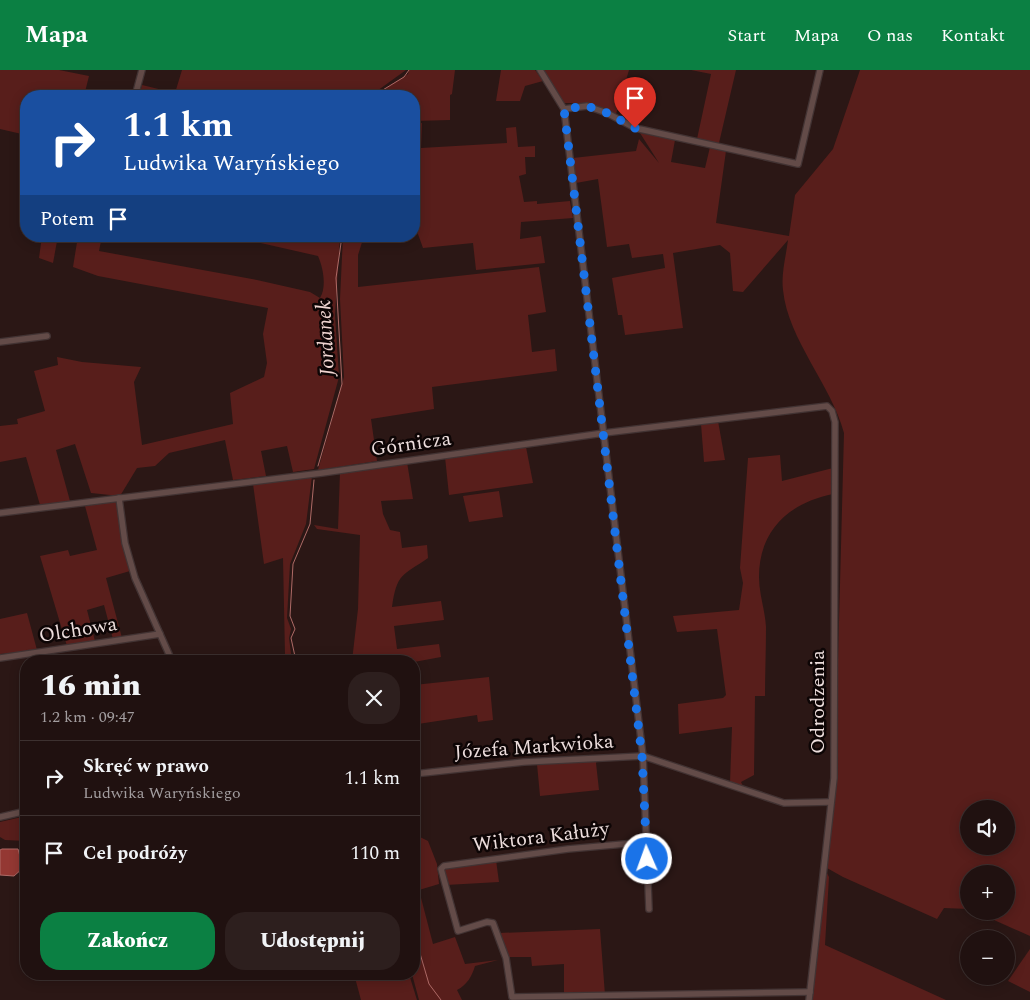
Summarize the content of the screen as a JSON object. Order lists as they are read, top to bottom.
{
  "streets": {
    "street": [
      "Górnicza",
      "Olchowa",
      "Odrodzenia",
      "Józefa Markwioka",
      "Wiktora Kałuży"
    ]
  },
  "crossings": [
    ["Górnicza", "Odrodzenia"],
    ["Odrodzenia", "Józefa Markwioka"],
    ["Odrodzenia", "Wiktora Kałuży"]
  ],
  "water": ["Jordanek"],
  "page": {
    "header": "Mapa",
    "nav": [
      "Start",
      "Mapa",
      "O nas",
      "Kontakt"
    ],
    "turn": ["1.1 km", "Ludwika Waryńskiego"],
    "then": "Potem",
    "heading": ["16 min", "1.2 km · 09:47"],
    "list": [
      {
        "name": "Skręć w prawo",
        "note": "Ludwika Waryńskiego",
        "value": "1.1 km"
      },
      {
        "name": "Cel podróży",
        "value": "110 m"
      }
    ],
    "map_buttons": ["+", "−"],
    "buttons": ["Zakończ", "Udostępnij"]
  }
}
